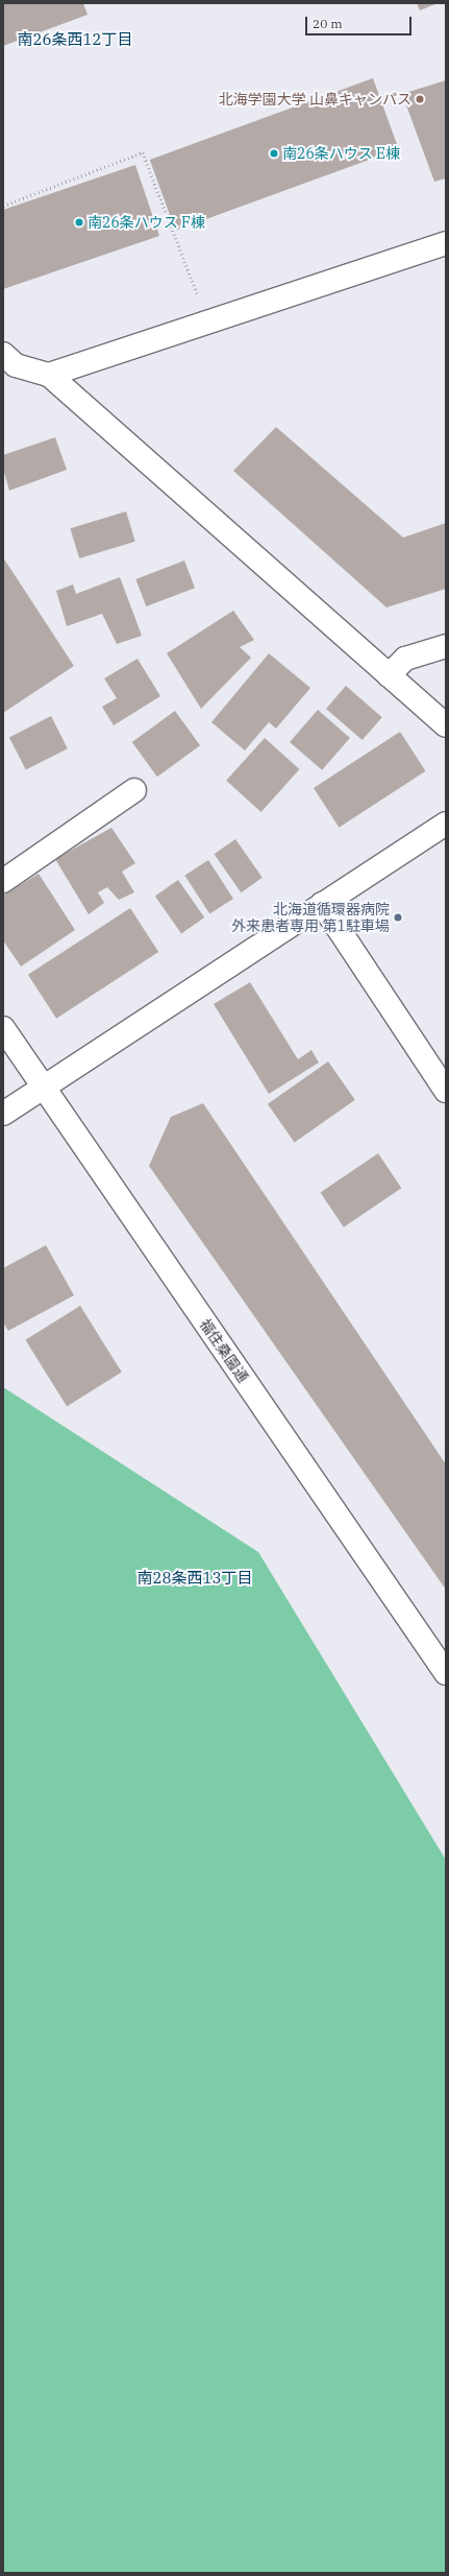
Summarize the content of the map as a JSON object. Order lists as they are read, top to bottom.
{
  "streets": {
    "street": ["福住桑園通"]
  },
  "districts": ["南26条西12丁目", "南28条西13丁目"],
  "places": [
    "北海学園大学 山鼻キャンパス",
    "南26条ハウス E棟",
    "南26条ハウス F棟",
    "北海道循環器病院 外来患者専用 第1駐車場"
  ],
  "scale_bar": "20 m"
}
